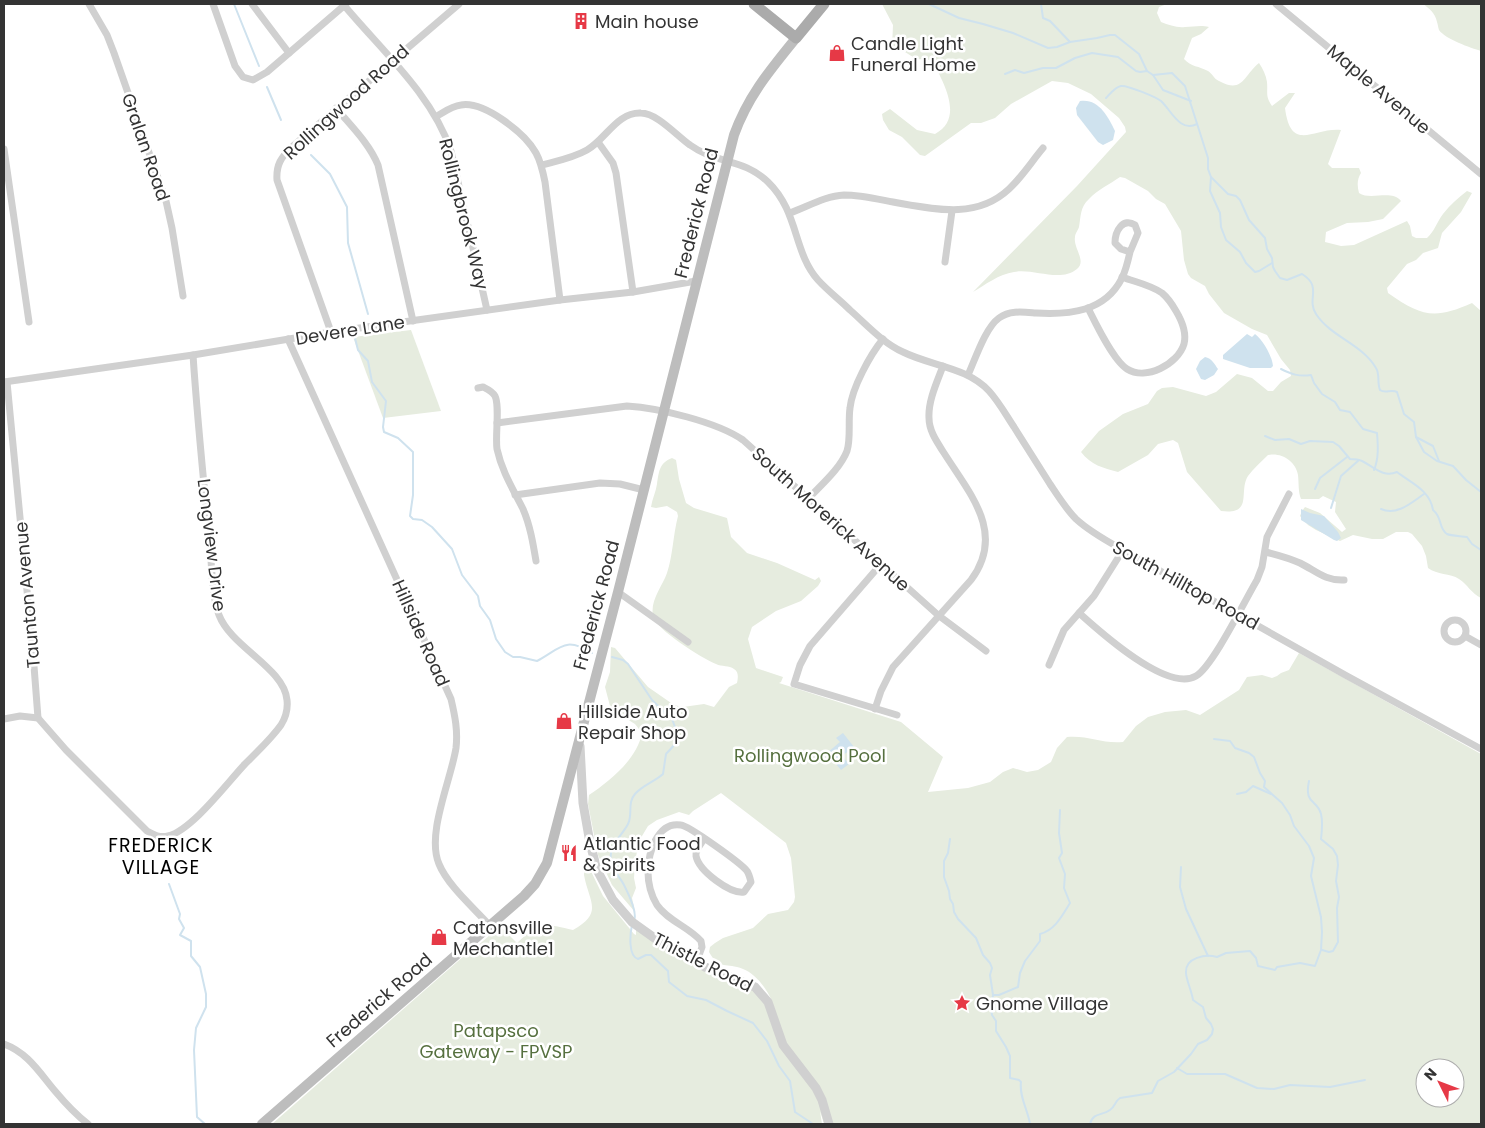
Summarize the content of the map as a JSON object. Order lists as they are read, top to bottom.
{
  "streets": {
    "main road": ["Frederick Road"],
    "street": [
      "Maple Avenue",
      "Rollingwood Road",
      "Gralan Road",
      "Rollingbrook Way",
      "Devere Lane",
      "South Morerick Avenue",
      "Longview Drive",
      "South Hilltop Road",
      "Taunton Avenue",
      "Hillside Road",
      "Thistle Road"
    ]
  },
  "crossings": [
    ["Rollingwood Road", "Rollingbrook Way"],
    ["Rollingwood Road", "Devere Lane"],
    ["Frederick Road", "Devere Lane"],
    ["Frederick Road", "South Morerick Avenue"],
    ["Frederick Road", "South Hilltop Road"],
    ["Frederick Road", "Hillside Road"],
    ["Frederick Road", "Thistle Road"],
    ["Rollingbrook Way", "Devere Lane"],
    ["Devere Lane", "Longview Drive"],
    ["Devere Lane", "Taunton Avenue"],
    ["Devere Lane", "Hillside Road"],
    ["Longview Drive", "Taunton Avenue"]
  ],
  "districts": ["FREDERICK VILLAGE"],
  "parks": ["Rollingwood Pool", "Patapsco Gateway - FPVSP"],
  "places": {
    "building": ["Main house"],
    "shop": ["Candle Light Funeral Home", "Hillside Auto Repair Shop", "Catonsville Mechantle1"],
    "restaurant": ["Atlantic Food & Spirits"],
    "place": ["Gnome Village"]
  },
  "north": "top left"
}
